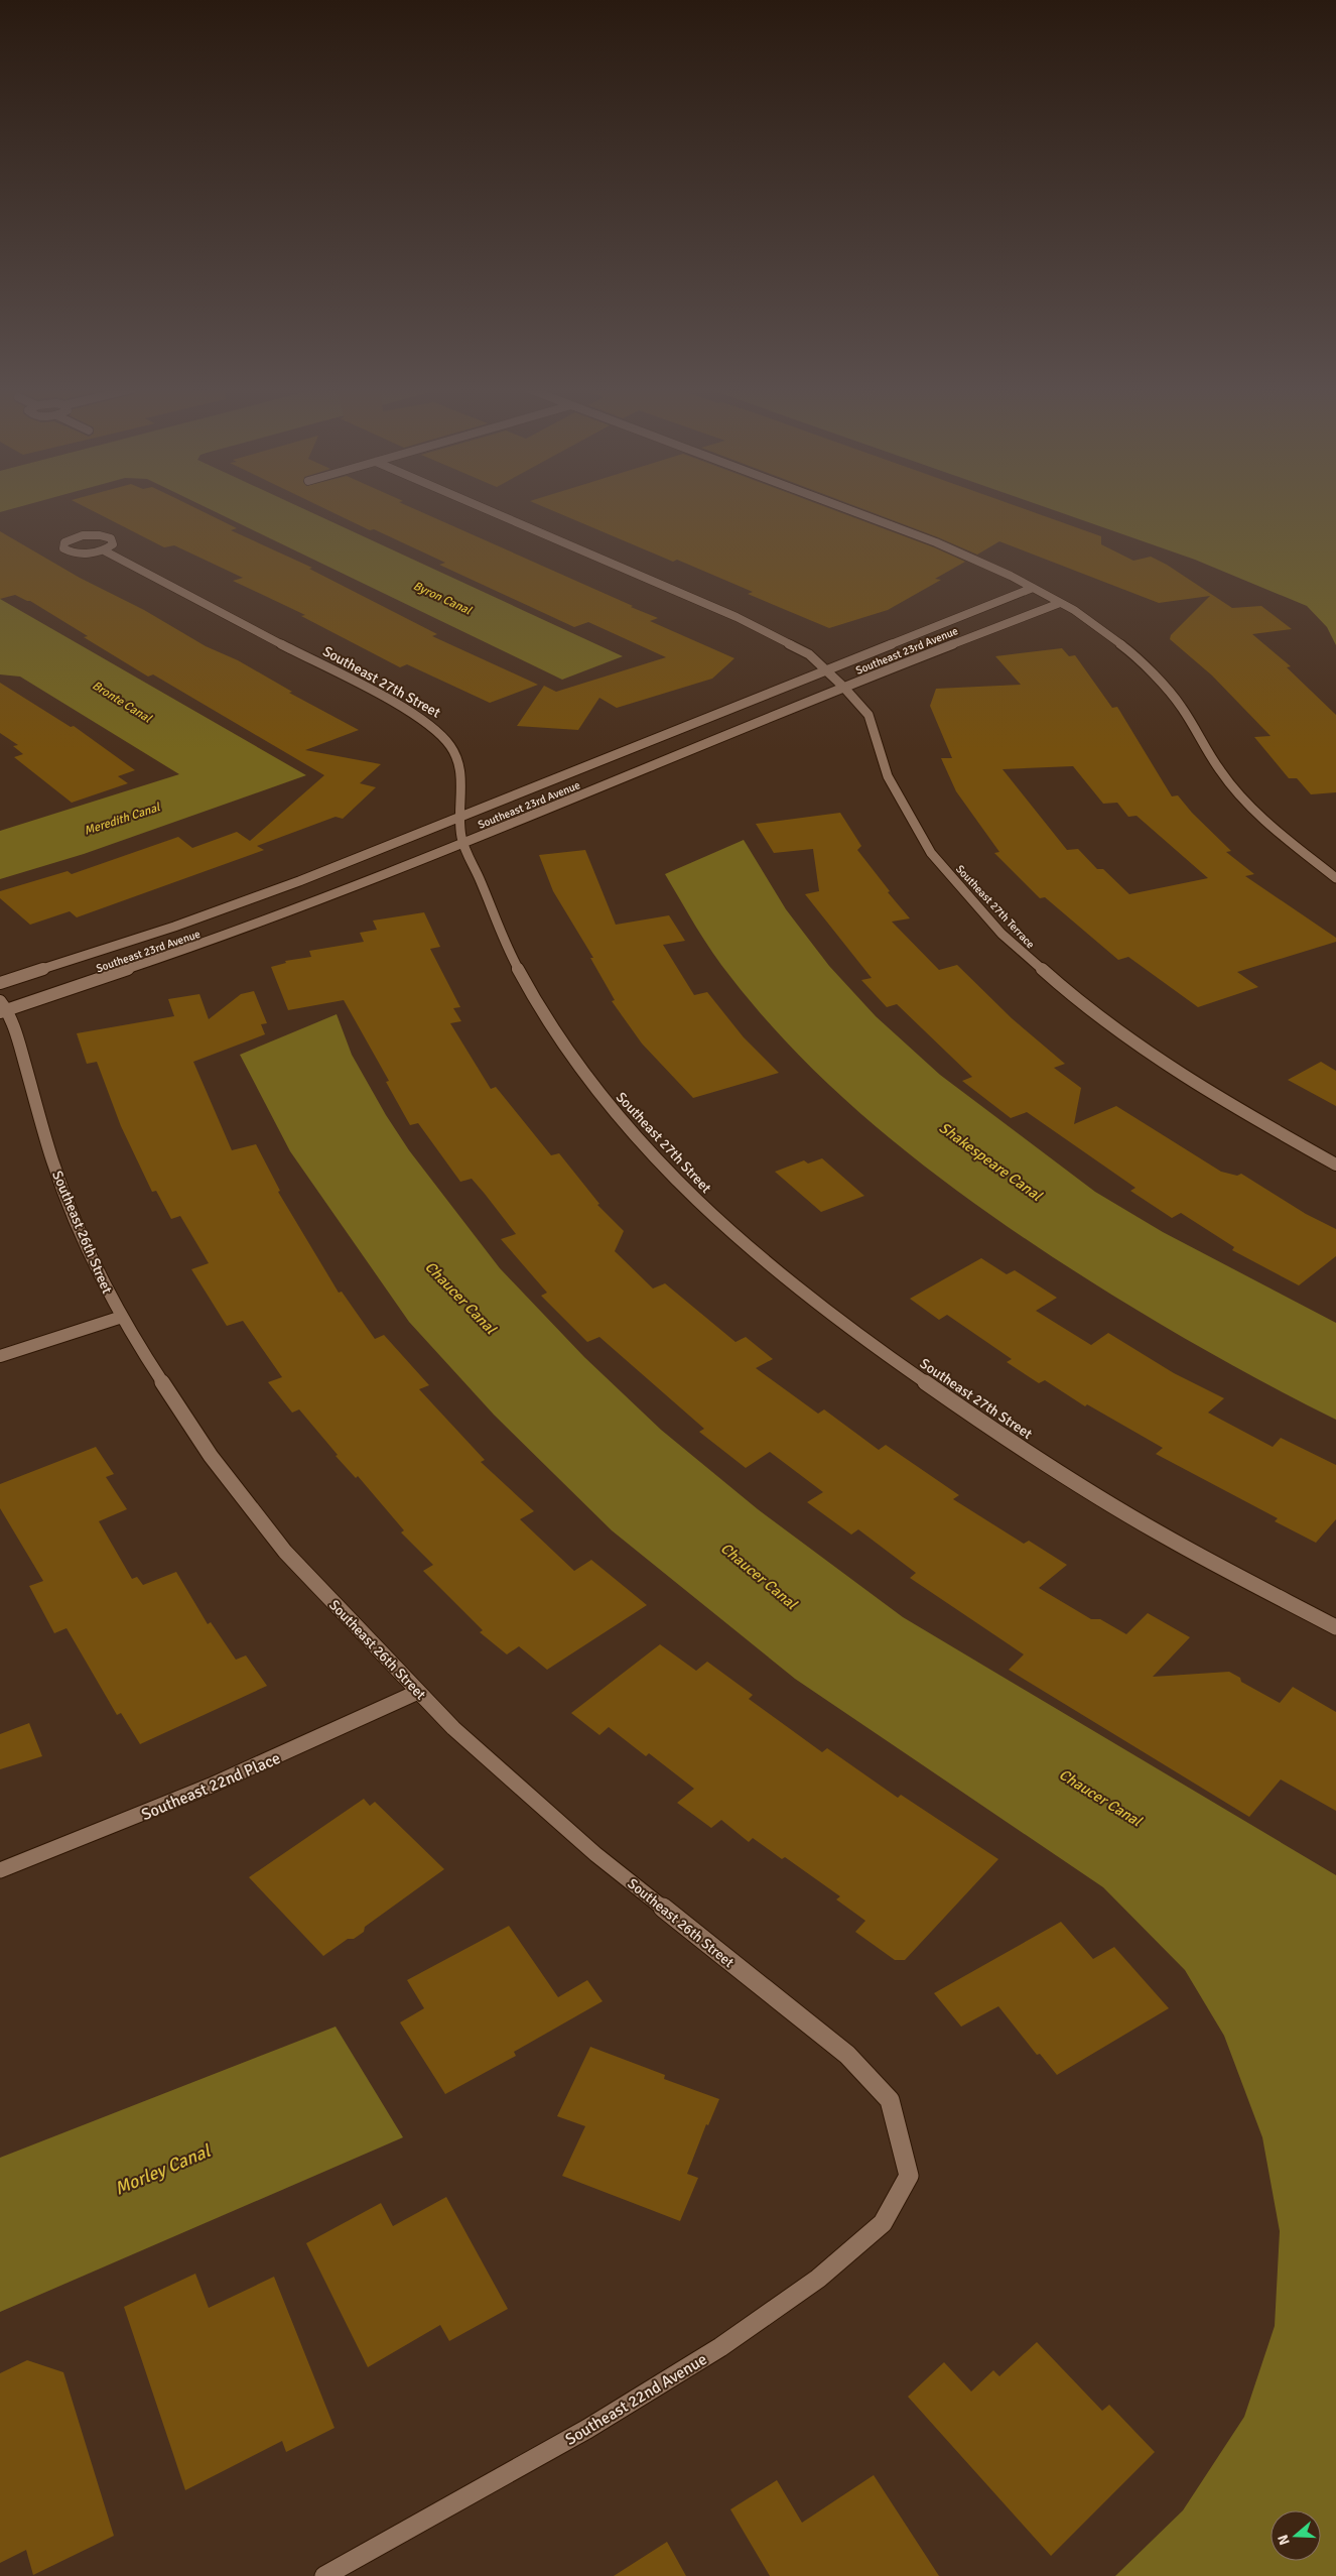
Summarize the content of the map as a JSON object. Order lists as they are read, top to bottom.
{
  "streets": {
    "street": [
      "Southeast 23rd Avenue",
      "Southeast 27th Street",
      "Southeast 27th Terrace",
      "Southeast 26th Street",
      "Southeast 22nd Place",
      "Southeast 22nd Avenue"
    ]
  },
  "crossings": [
    ["Southeast 23rd Avenue", "Southeast 27th Street"],
    ["Southeast 23rd Avenue", "Southeast 27th Terrace"],
    ["Southeast 23rd Avenue", "Southeast 26th Street"],
    ["Southeast 26th Street", "Southeast 22nd Place"],
    ["Southeast 26th Street", "Southeast 22nd Avenue"]
  ],
  "water": [
    "Byron Canal",
    "Bronte Canal",
    "Meredith Canal",
    "Shakespeare Canal",
    "Chaucer Canal",
    "Morley Canal"
  ],
  "north": "left"
}
